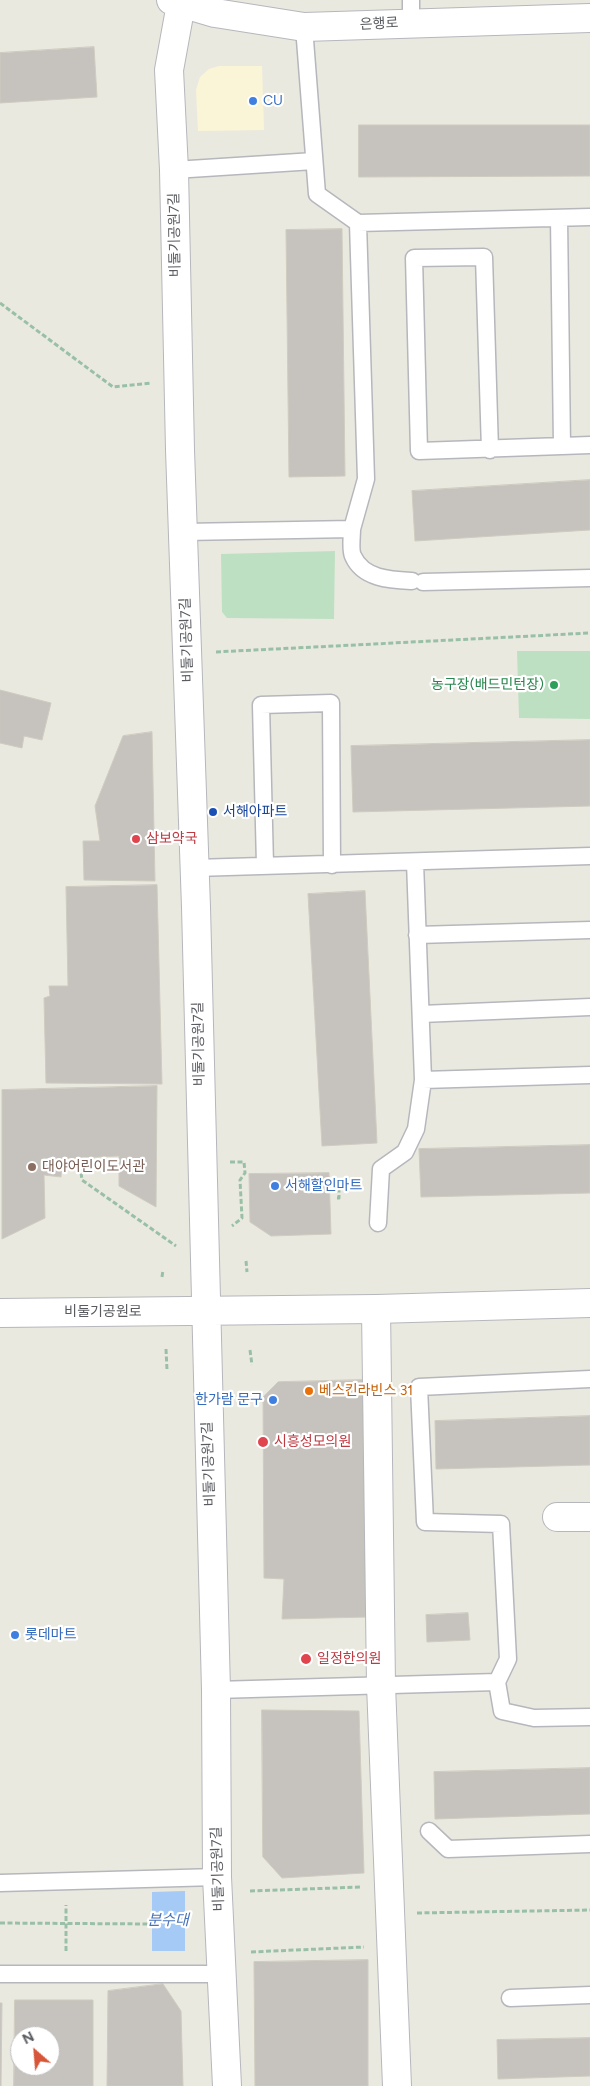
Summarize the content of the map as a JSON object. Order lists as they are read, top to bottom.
{
  "streets": {
    "street": ["은행로", "비둘기공원7길", "비둘기공원로"]
  },
  "crossings": [
    ["은행로", "비둘기공원7길"],
    ["비둘기공원7길", "비둘기공원로"]
  ],
  "water": ["분수대"],
  "places": [
    "CU",
    "농구장(배드민턴장)",
    "서해아파트",
    "삼보약국",
    "대야어린이도서관",
    "서해할인마트",
    "베스킨라빈스 31",
    "한가람 문구",
    "시흥성모의원",
    "롯데마트",
    "일정한의원"
  ],
  "north": "top left"
}
